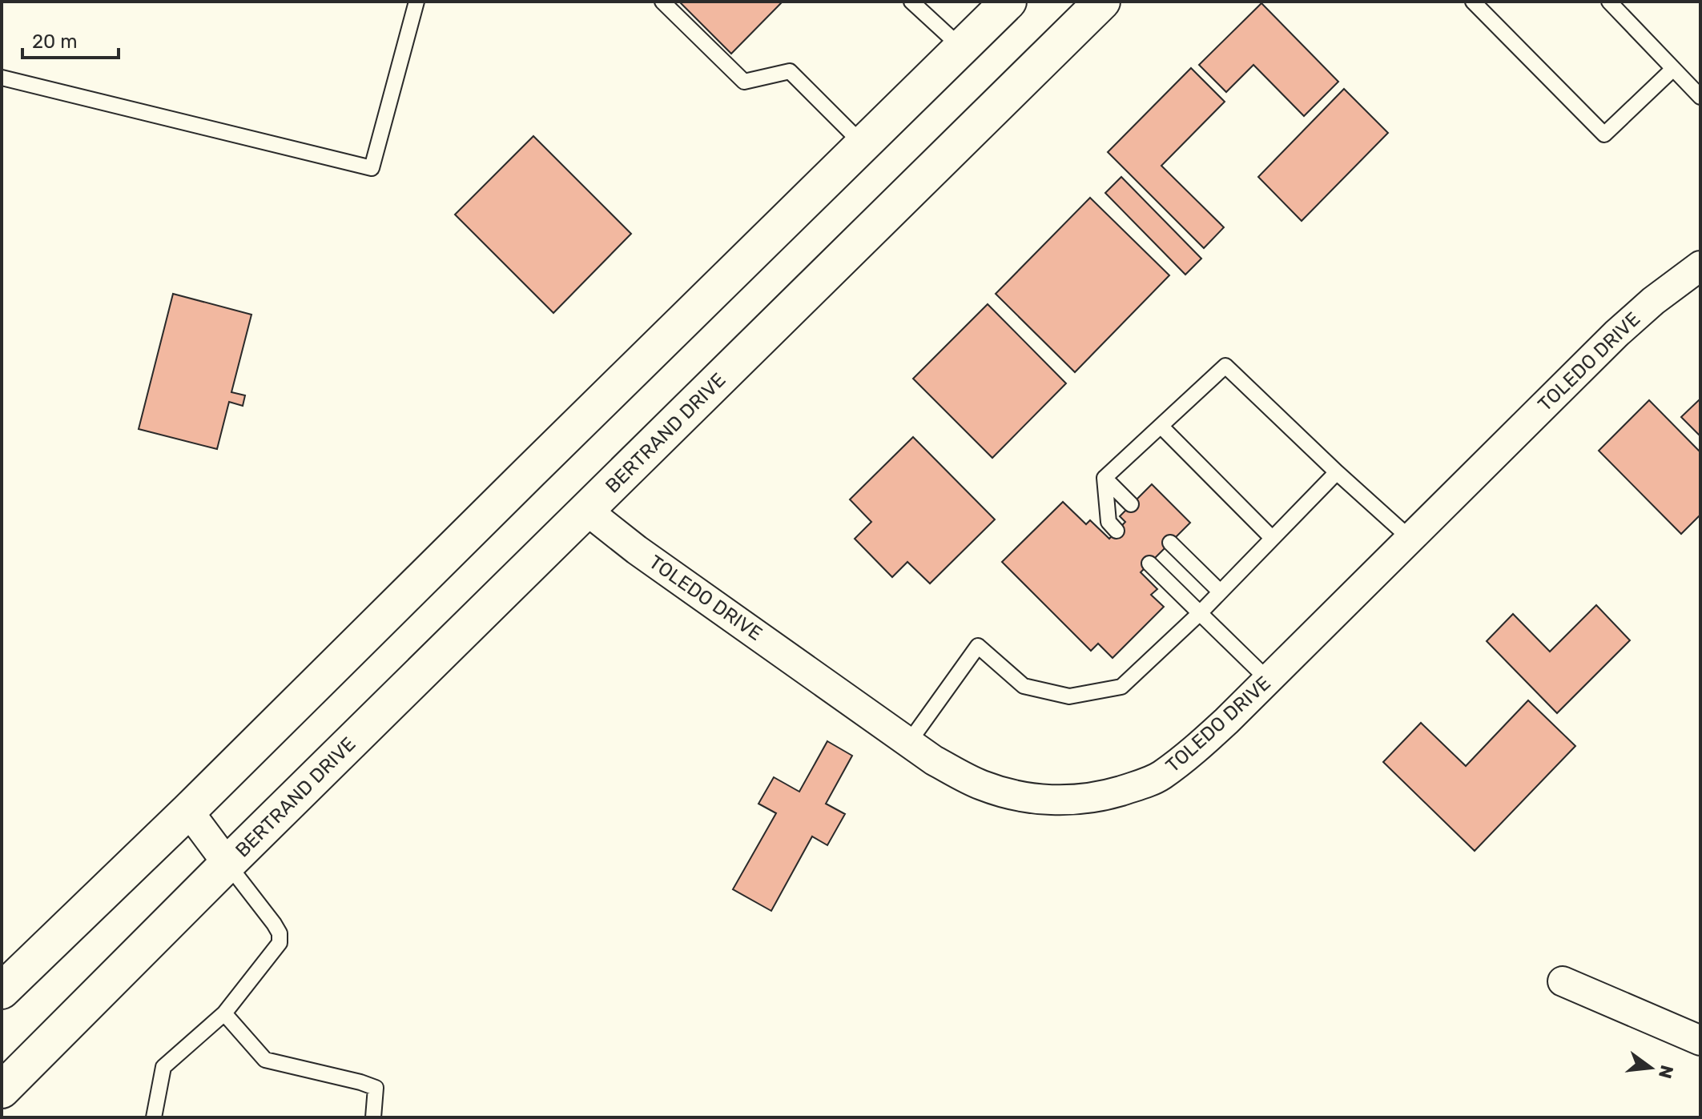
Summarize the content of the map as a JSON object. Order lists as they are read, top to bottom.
{
  "streets": {
    "main road": ["BERTRAND DRIVE"],
    "street": ["TOLEDO DRIVE"]
  },
  "crossings": [
    ["TOLEDO DRIVE", "BERTRAND DRIVE"]
  ],
  "scale_bar": "20 m",
  "north": "right"
}
